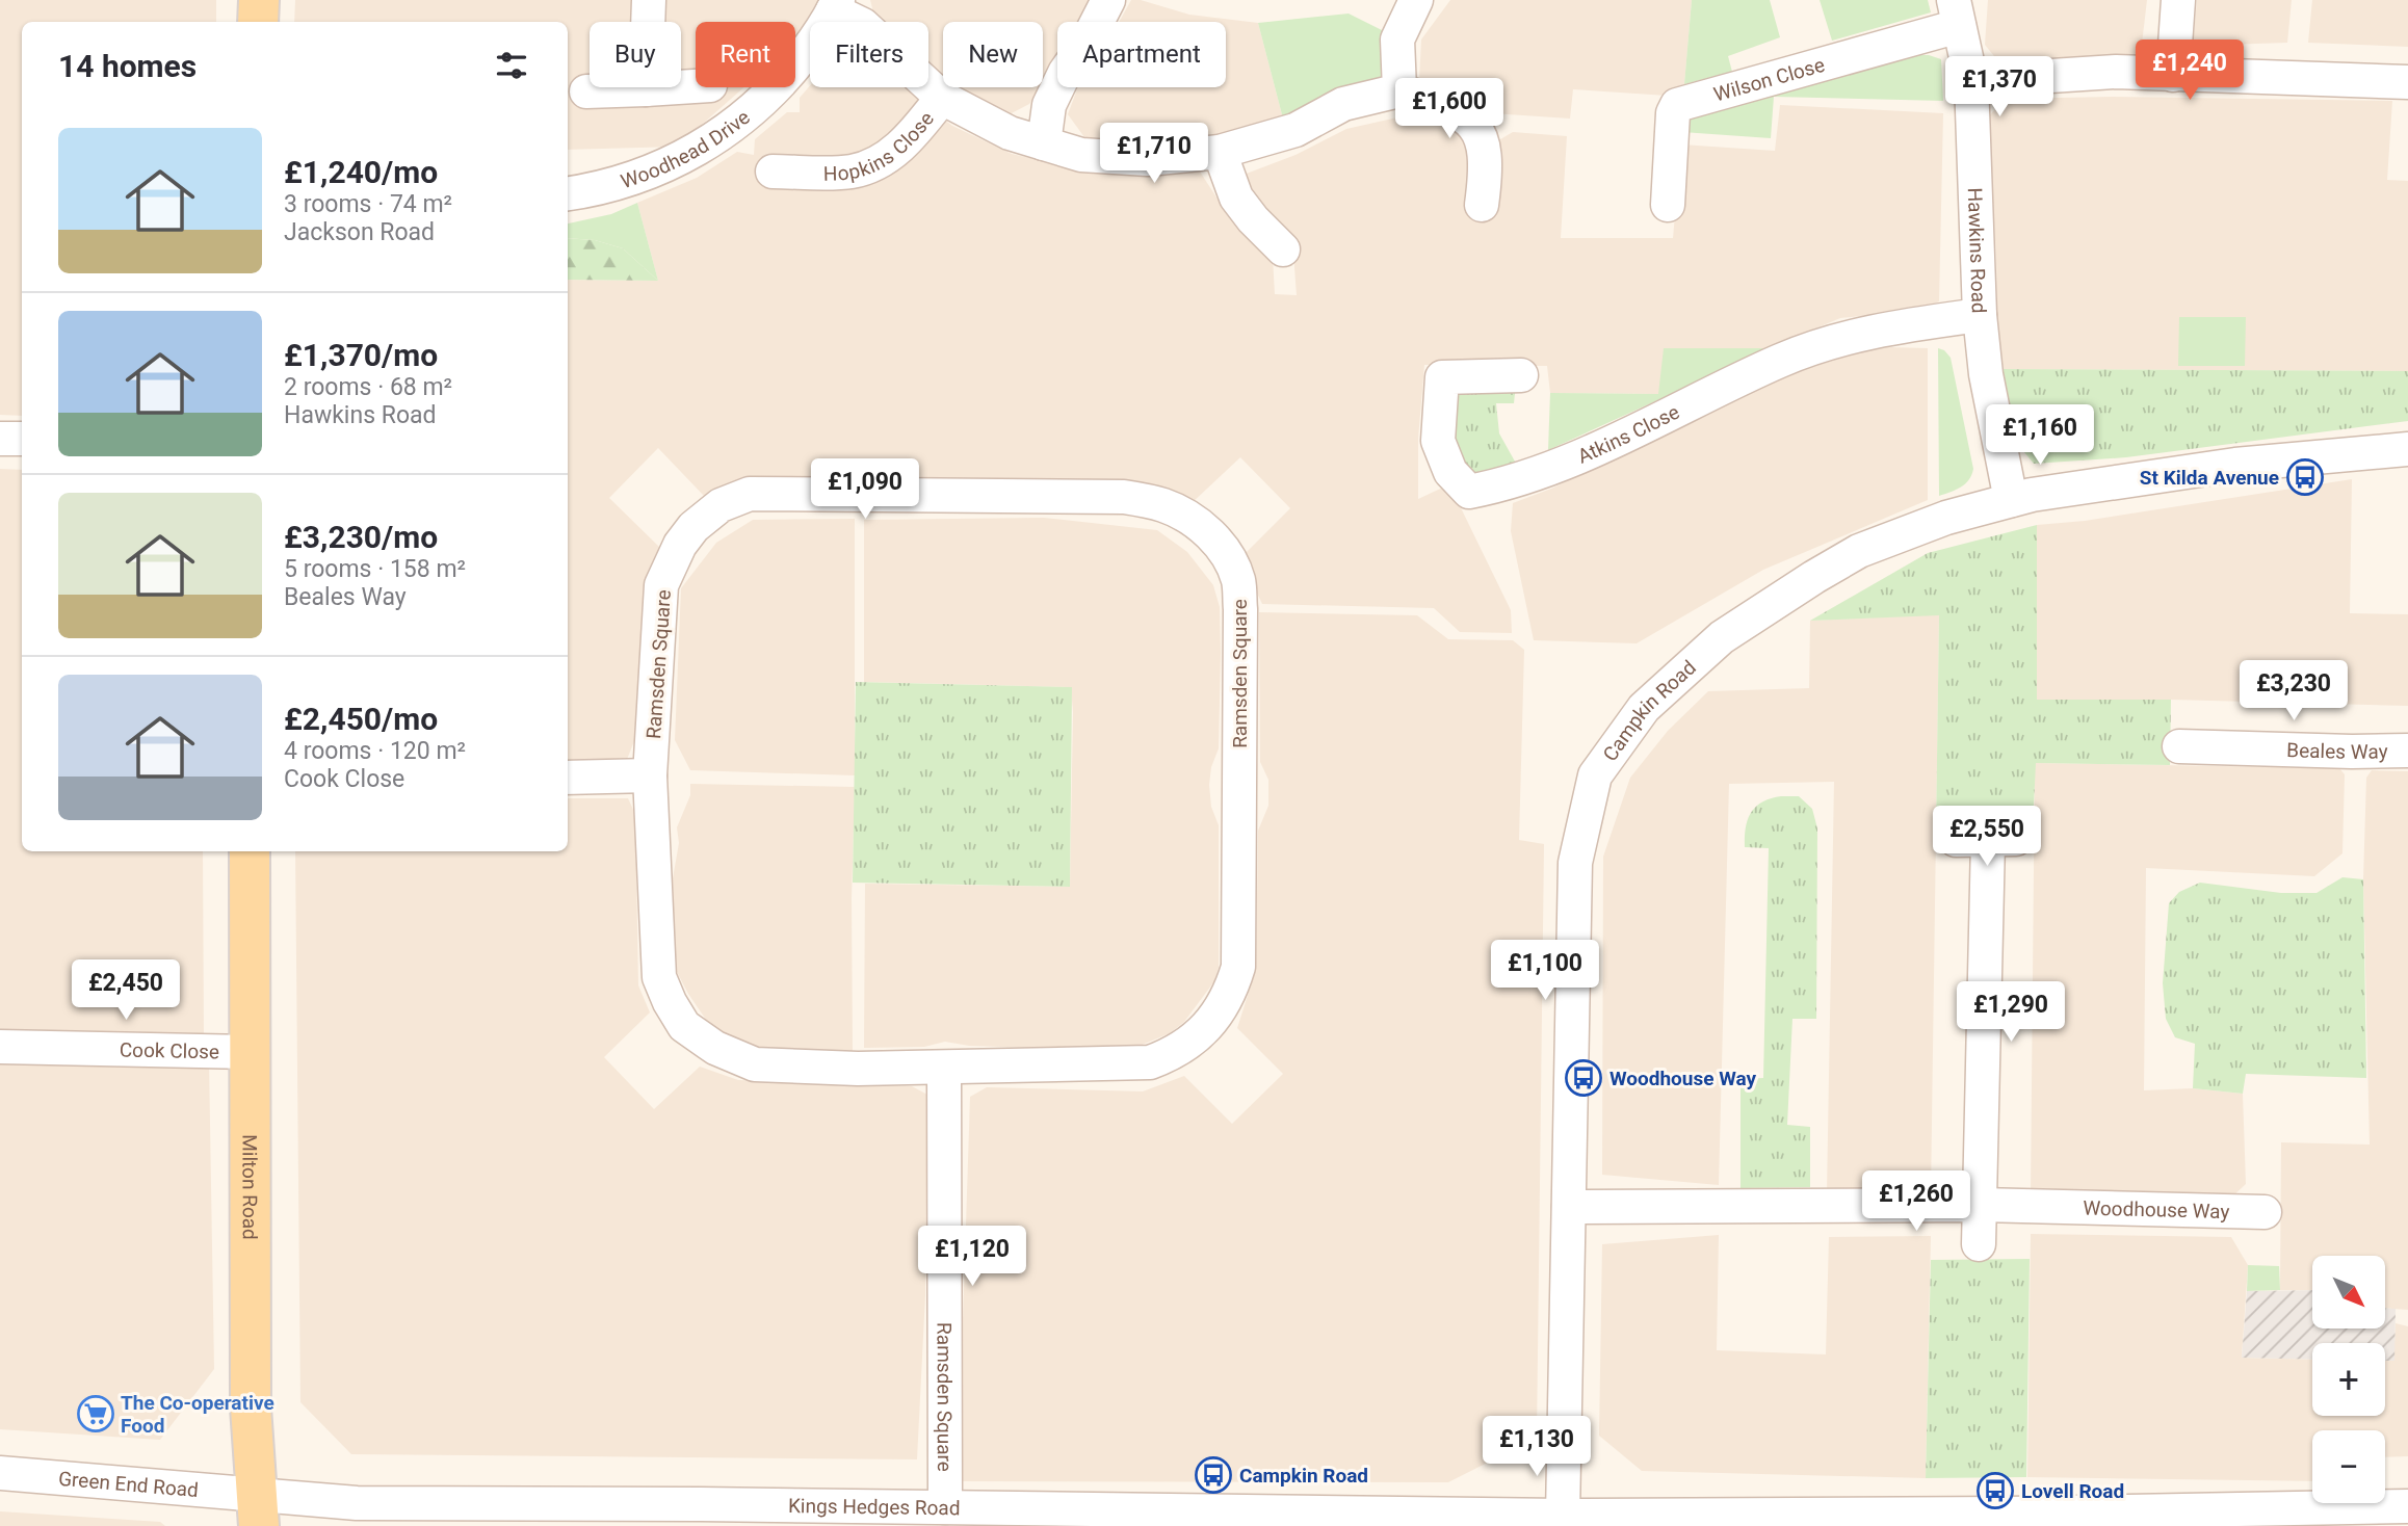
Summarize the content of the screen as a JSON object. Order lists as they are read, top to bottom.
{
  "streets": {
    "main road": ["Milton Road"],
    "street": [
      "Wilson Close",
      "Hopkins Close",
      "Woodhead Drive",
      "Hawkins Road",
      "Atkins Close",
      "Ramsden Square",
      "Campkin Road",
      "Beales Way",
      "Cook Close",
      "Woodhouse Way",
      "Green End Road",
      "Kings Hedges Road"
    ]
  },
  "crossings": [
    ["Wilson Close", "Hawkins Road"],
    ["Hopkins Close", "Woodhead Drive"],
    ["Hawkins Road", "Atkins Close"],
    ["Hawkins Road", "Campkin Road"],
    ["Ramsden Square", "Kings Hedges Road"],
    ["Campkin Road", "Woodhouse Way"],
    ["Campkin Road", "Kings Hedges Road"],
    ["Cook Close", "Milton Road"],
    ["Milton Road", "Green End Road"],
    ["Milton Road", "Kings Hedges Road"],
    ["Green End Road", "Kings Hedges Road"]
  ],
  "places": {
    "bus stop": [
      "St Kilda Avenue",
      "Woodhouse Way",
      "Campkin Road",
      "Lovell Road"
    ],
    "supermarket": ["The Co-operative Food"]
  },
  "north": "bottom right",
  "page": {
    "chip": [
      "Buy",
      "Rent",
      "Filters",
      "New",
      "Apartment"
    ],
    "heading": "14 homes",
    "price": [
      "£1,240",
      "£1,370",
      "£1,600",
      "£1,710",
      "£1,160",
      "£1,090",
      "£3,230",
      "£2,550",
      "£1,100",
      "£2,450",
      "£1,290",
      "£1,260",
      "£1,120",
      "£1,130"
    ],
    "list": [
      {
        "name": "£1,240/mo",
        "note": "3 rooms · 74 m² · Jackson Road"
      },
      {
        "name": "£1,370/mo",
        "note": "2 rooms · 68 m² · Hawkins Road"
      },
      {
        "name": "£3,230/mo",
        "note": "5 rooms · 158 m² · Beales Way"
      },
      {
        "name": "£2,450/mo",
        "note": "4 rooms · 120 m² · Cook Close"
      }
    ],
    "map_buttons": ["+", "−"]
  }
}
